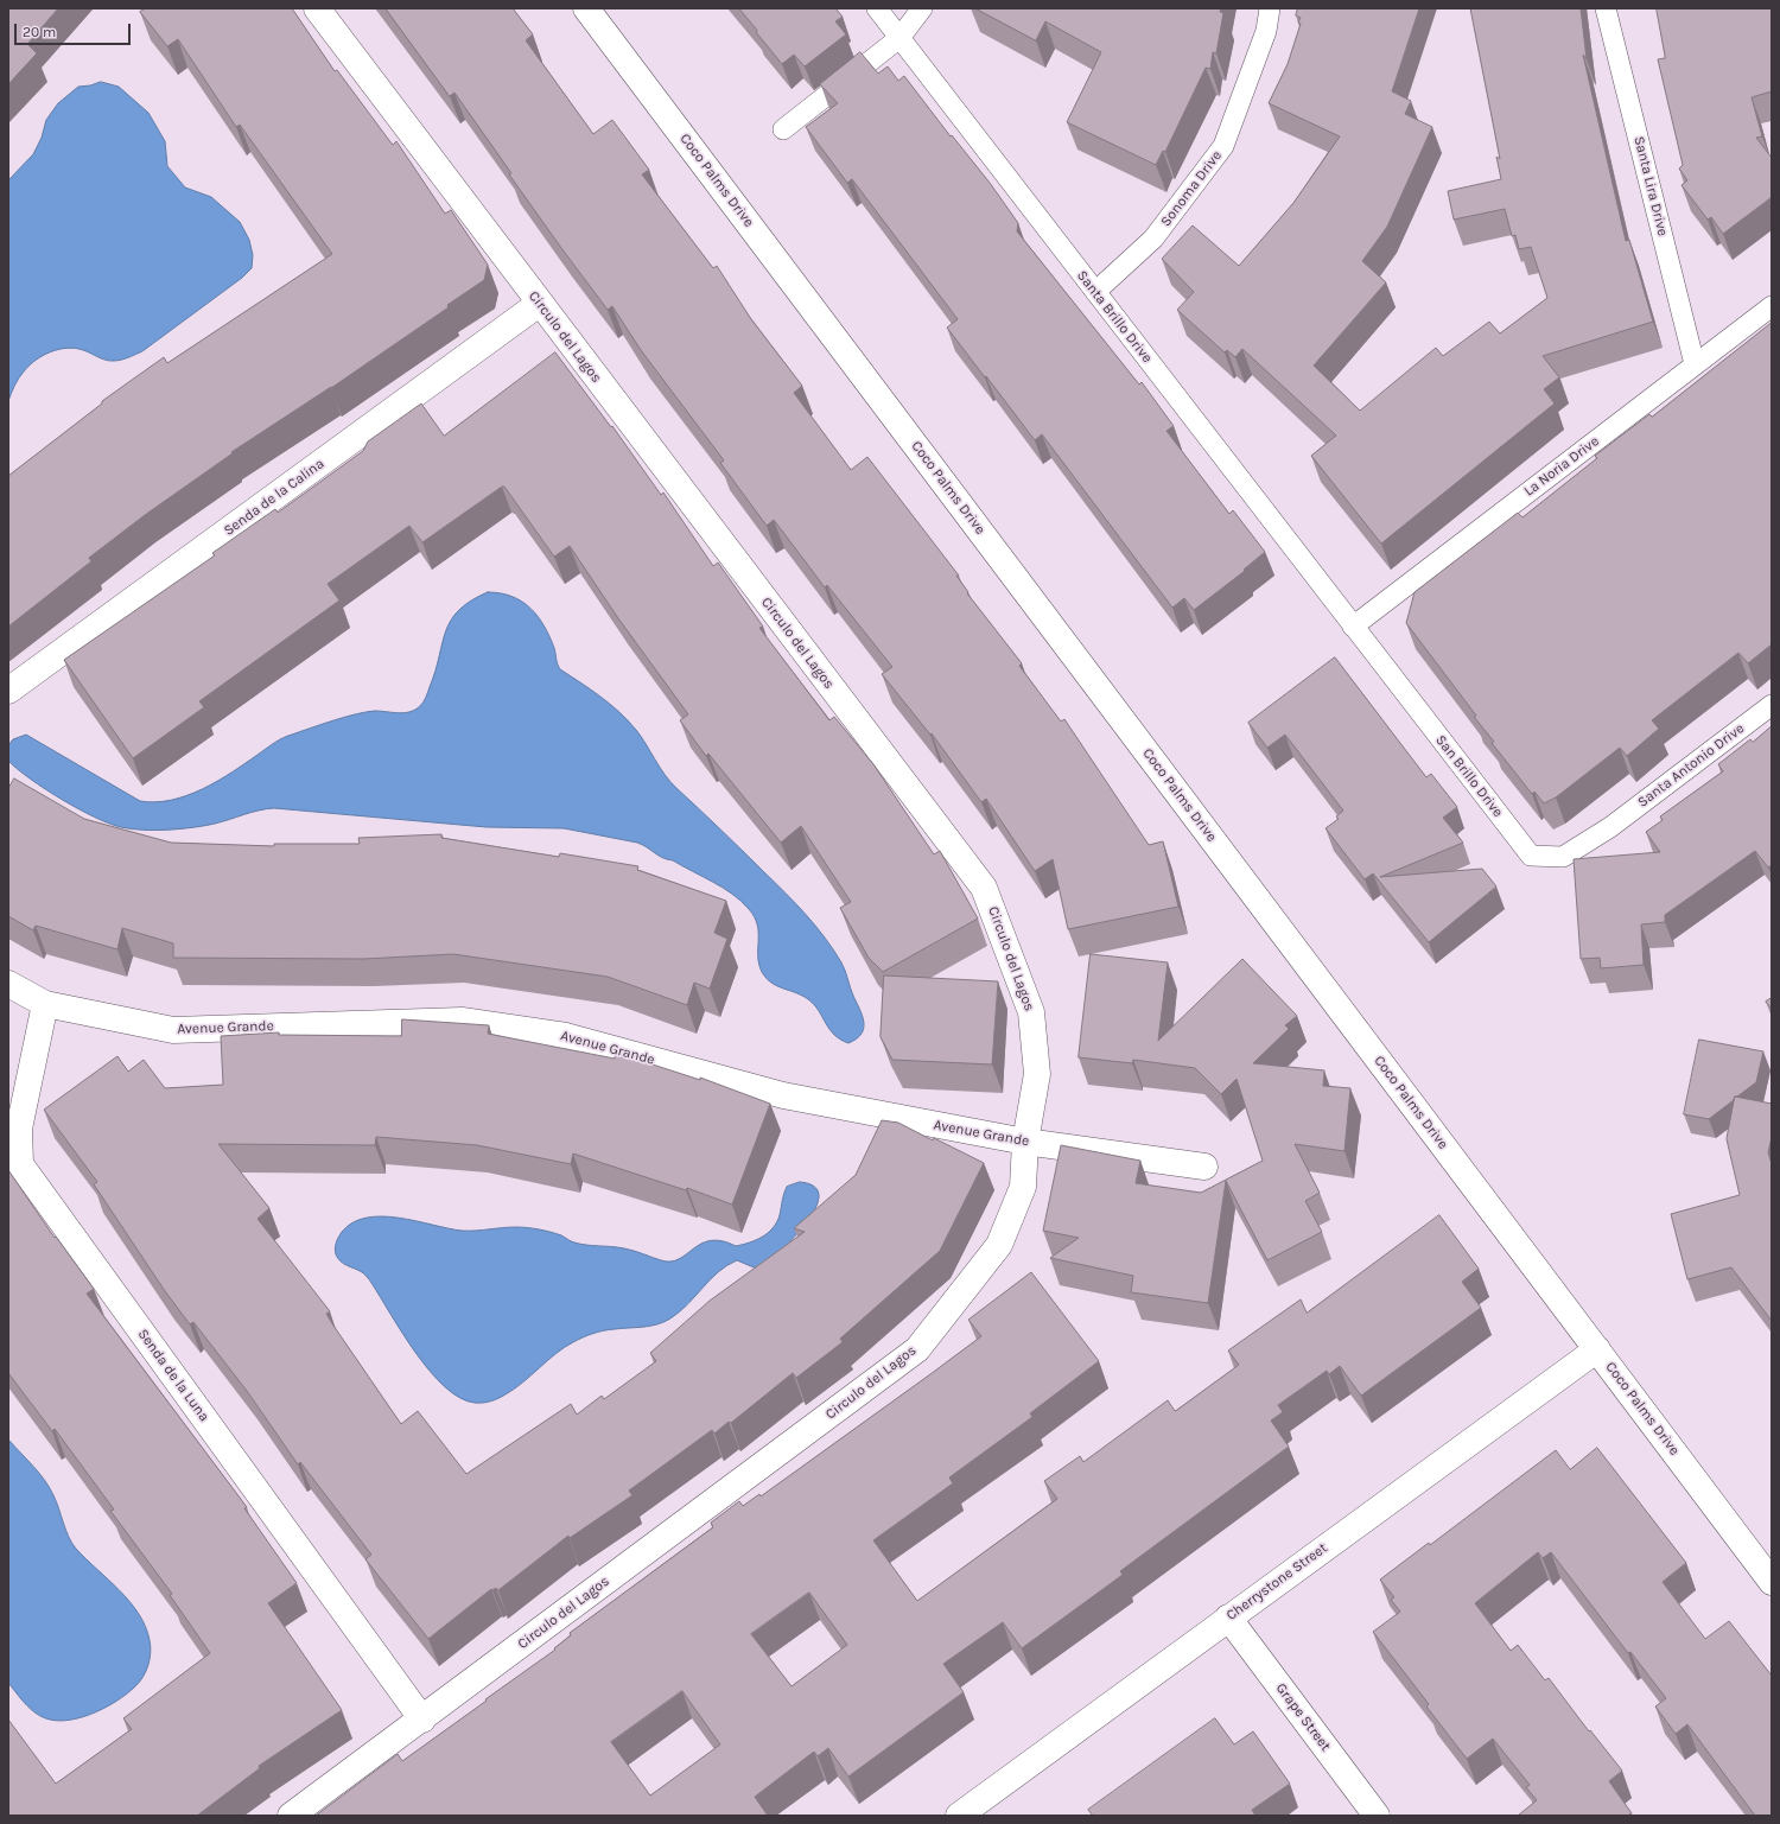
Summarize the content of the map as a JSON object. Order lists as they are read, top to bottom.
{
  "streets": {
    "street": [
      "Coco Palms Drive",
      "Circulo del Lagos",
      "Senda de la Calina",
      "Avenue Grande",
      "Senda de la Luna",
      "Cherrystone Street",
      "Grape Street"
    ],
    "lane": [
      "Santa Lira Drive",
      "Sonoma Drive",
      "Santa Brillo Drive",
      "La Noria Drive",
      "Santa Antonio Drive",
      "San Brillo Drive"
    ]
  },
  "crossings": [
    ["Coco Palms Drive", "Cherrystone Street"],
    ["Santa Lira Drive", "La Noria Drive"],
    ["Sonoma Drive", "Santa Brillo Drive"],
    ["Santa Brillo Drive", "La Noria Drive"],
    ["Santa Brillo Drive", "San Brillo Drive"],
    ["Circulo del Lagos", "Senda de la Calina"],
    ["Circulo del Lagos", "Avenue Grande"],
    ["Circulo del Lagos", "Senda de la Luna"],
    ["La Noria Drive", "San Brillo Drive"],
    ["Santa Antonio Drive", "San Brillo Drive"],
    ["Avenue Grande", "Senda de la Luna"],
    ["Cherrystone Street", "Grape Street"]
  ],
  "scale_bar": "20 m"
}
